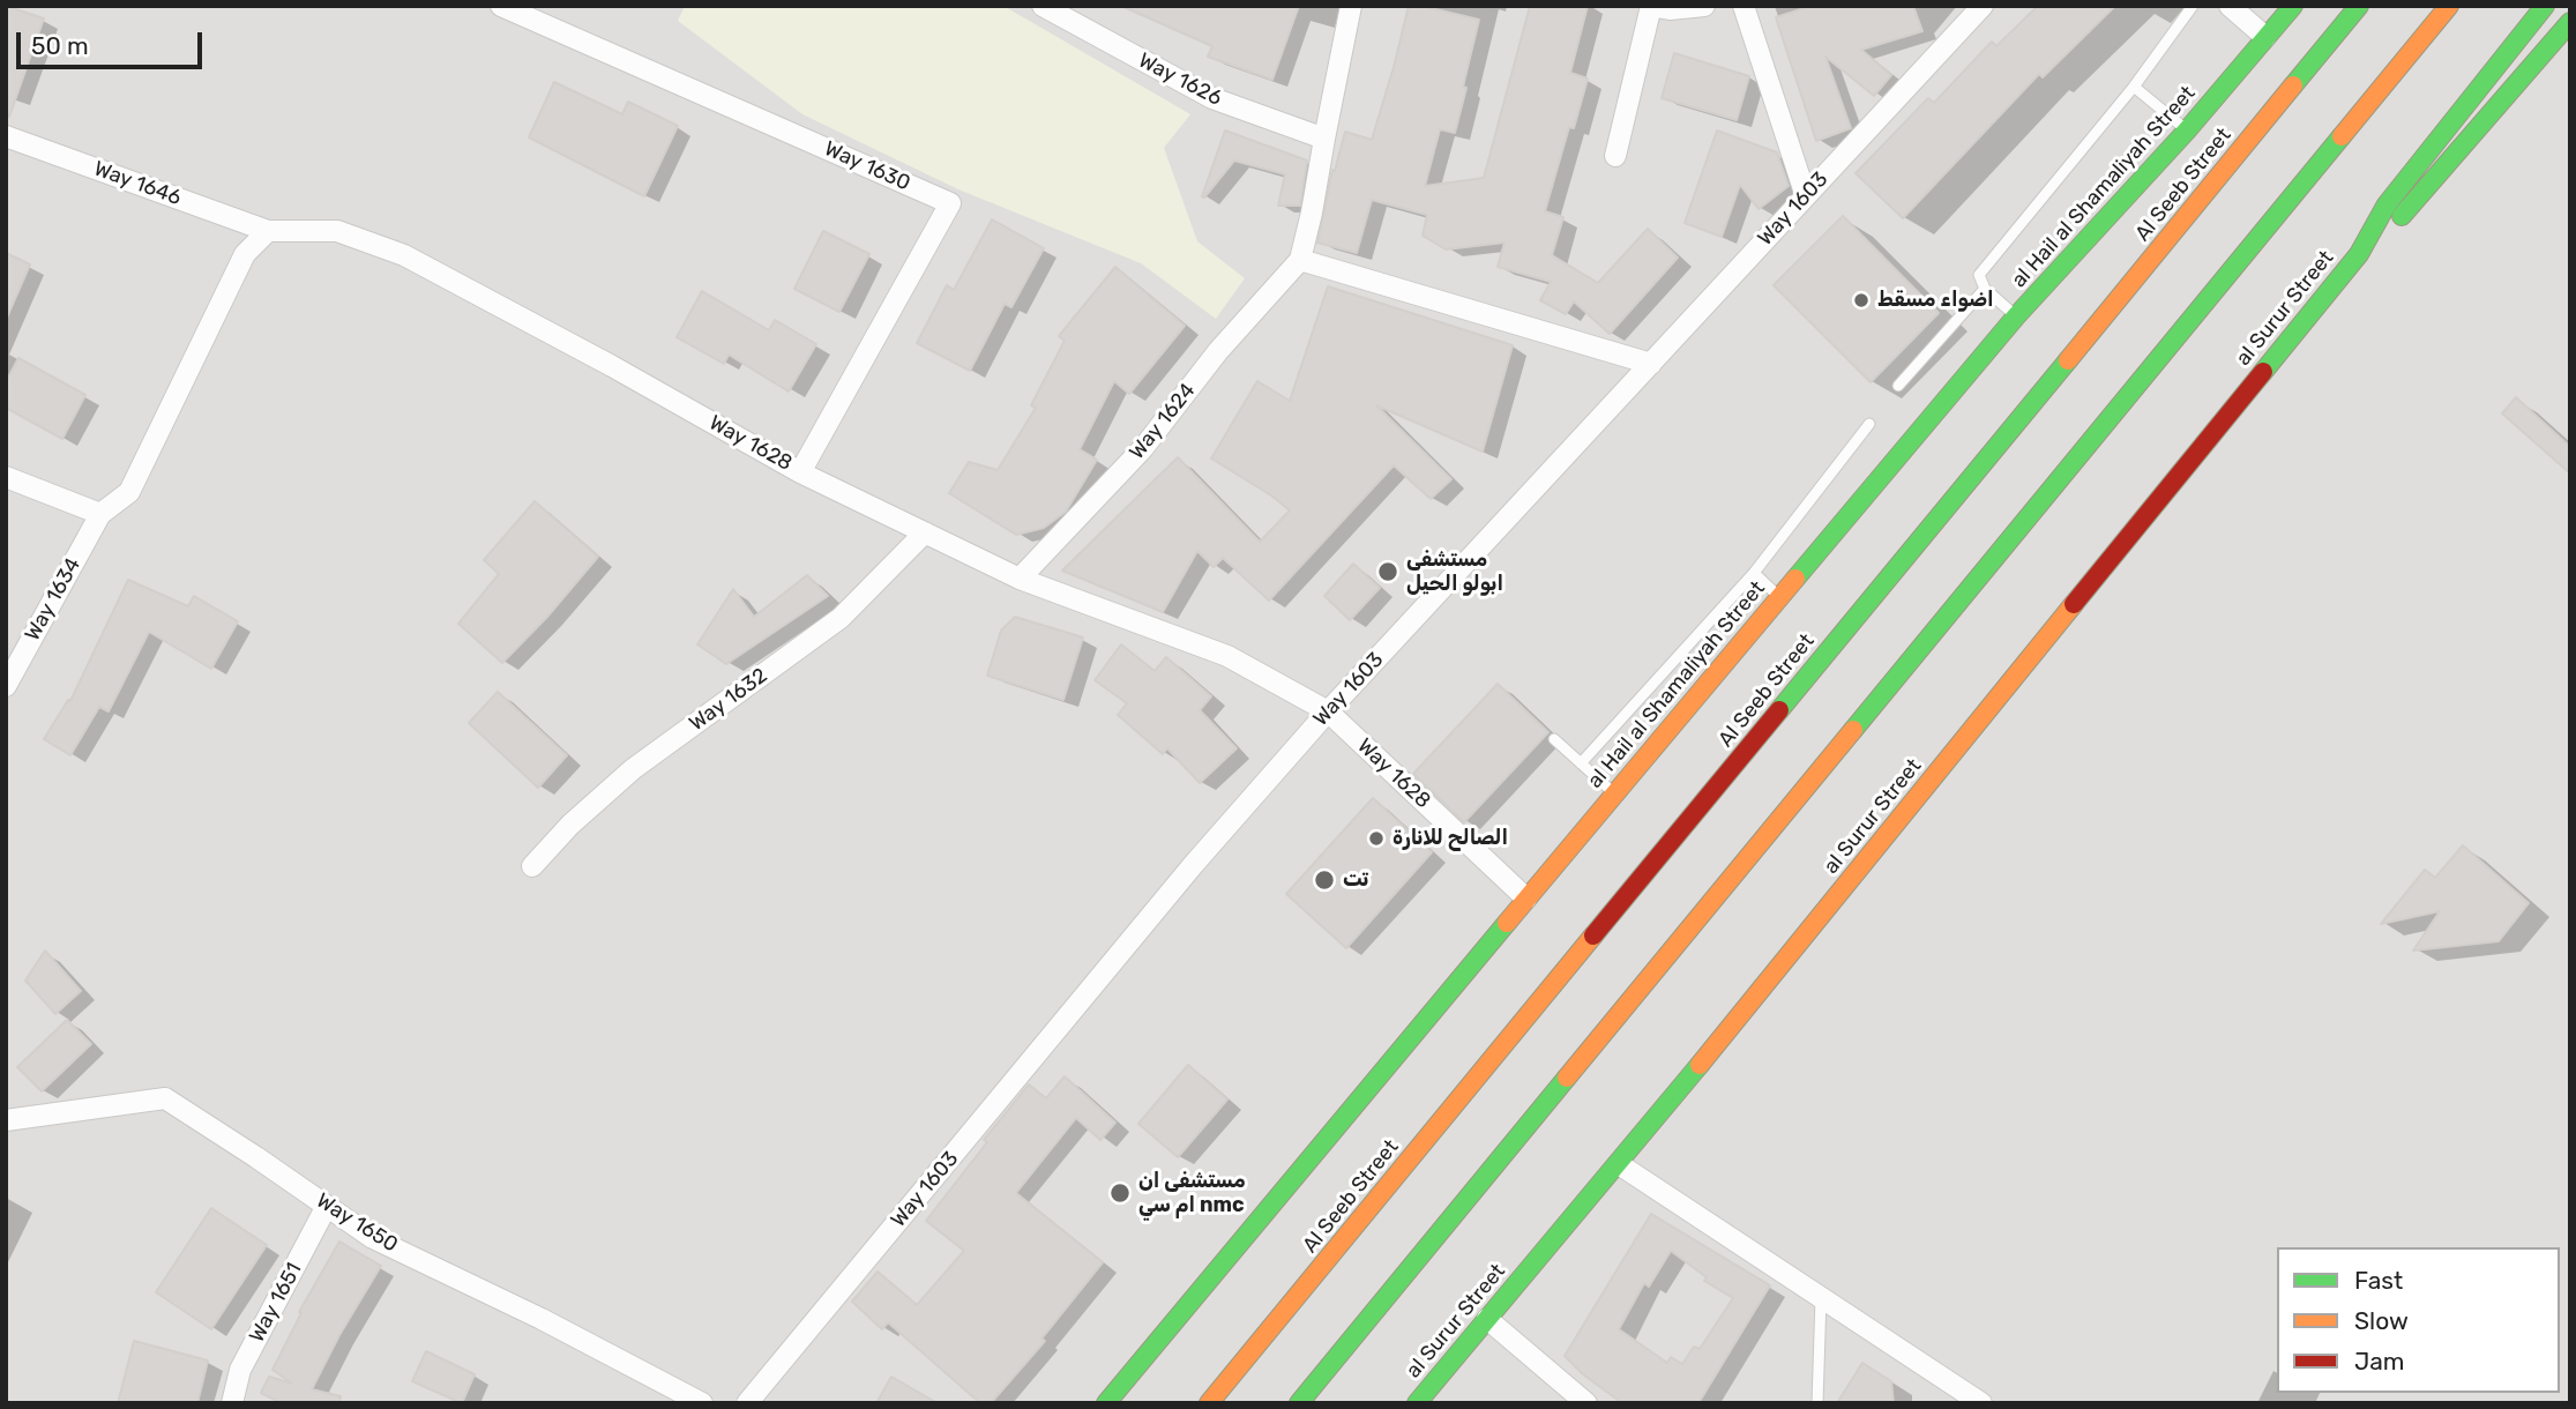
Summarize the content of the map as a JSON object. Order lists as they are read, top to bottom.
{
  "streets": {
    "main road": ["Al Seeb Street", "al Hail al Shamaliyah Street", "al Surur Street"],
    "street": [
      "Way 1626",
      "Way 1630",
      "Way 1646",
      "Way 1603",
      "Way 1624",
      "Way 1628",
      "Way 1634",
      "Way 1632",
      "Way 1650",
      "Way 1651"
    ]
  },
  "crossings": [
    ["Way 1626", "Way 1624"],
    ["Way 1630", "Way 1628"],
    ["Way 1646", "Way 1628"],
    ["al Hail al Shamaliyah Street", "Way 1628"],
    ["Way 1603", "Way 1628"],
    ["Way 1624", "Way 1628"],
    ["Way 1628", "Way 1632"],
    ["Way 1650", "Way 1651"]
  ],
  "places": [
    "اضواء مسقط",
    "مستشفى ابولو الحيل",
    "الصالح للانارة",
    "تت",
    "مستشفى ان ام سي nmc"
  ],
  "legend": ["Fast", "Slow", "Jam"],
  "scale_bar": "50 m"
}
